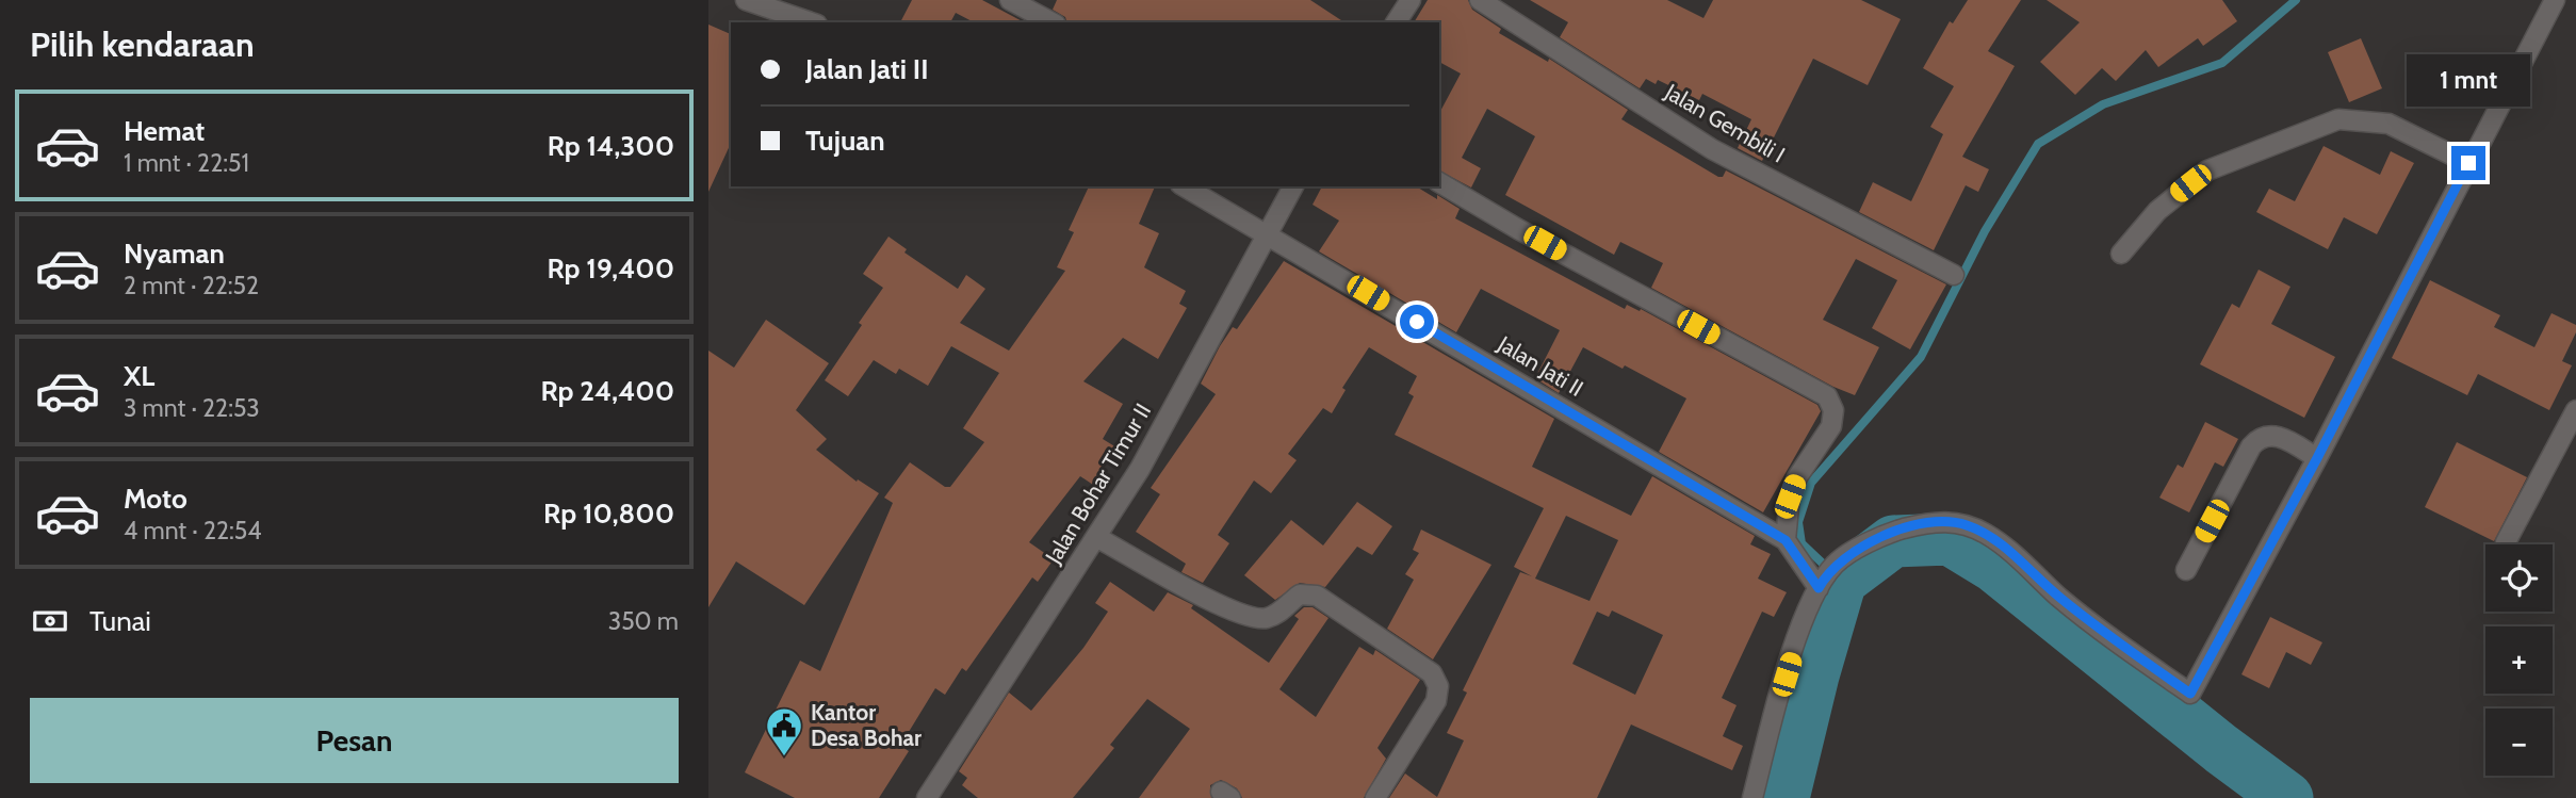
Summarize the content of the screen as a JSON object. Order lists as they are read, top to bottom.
{
  "streets": {
    "street": ["Jalan Gembili I", "Jalan Jati II", "Jalan Bohar Timur II"]
  },
  "crossings": [
    ["Jalan Jati II", "Jalan Bohar Timur II"]
  ],
  "places": {
    "public building": ["Kantor Desa Bohar"]
  },
  "page": {
    "heading": "Pilih kendaraan",
    "banner": ["Jalan Jati II", "Tujuan"],
    "bubble": "1 mnt",
    "list": [
      {
        "name": "Hemat",
        "note": "1 mnt · 22:51",
        "value": "Rp 14,300"
      },
      {
        "name": "Nyaman",
        "note": "2 mnt · 22:52",
        "value": "Rp 19,400"
      },
      {
        "name": "XL",
        "note": "3 mnt · 22:53",
        "value": "Rp 24,400"
      },
      {
        "name": "Moto",
        "note": "4 mnt · 22:54",
        "value": "Rp 10,800"
      }
    ],
    "map_buttons": ["+", "−"],
    "pay": ["Tunai", "350 m"],
    "buttons": "Pesan"
  }
}
